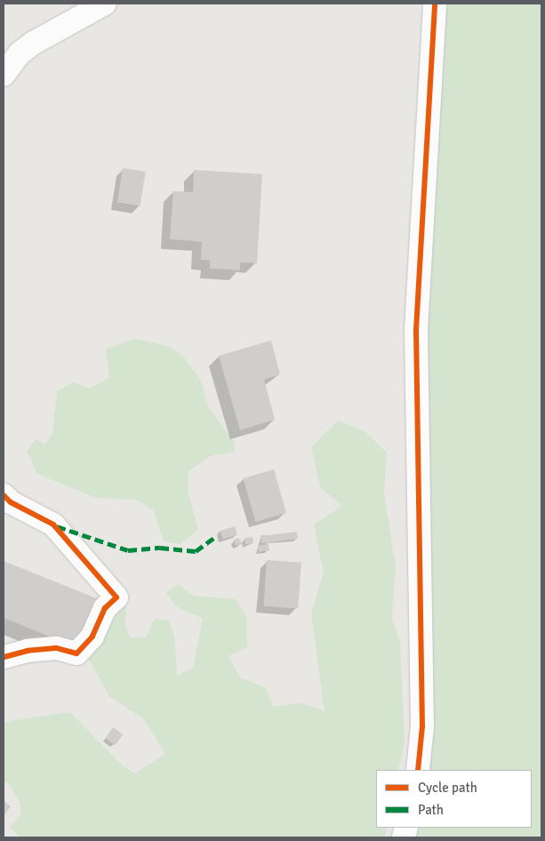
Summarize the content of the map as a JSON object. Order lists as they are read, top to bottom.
{
  "legend": ["Cycle path", "Path"]
}
